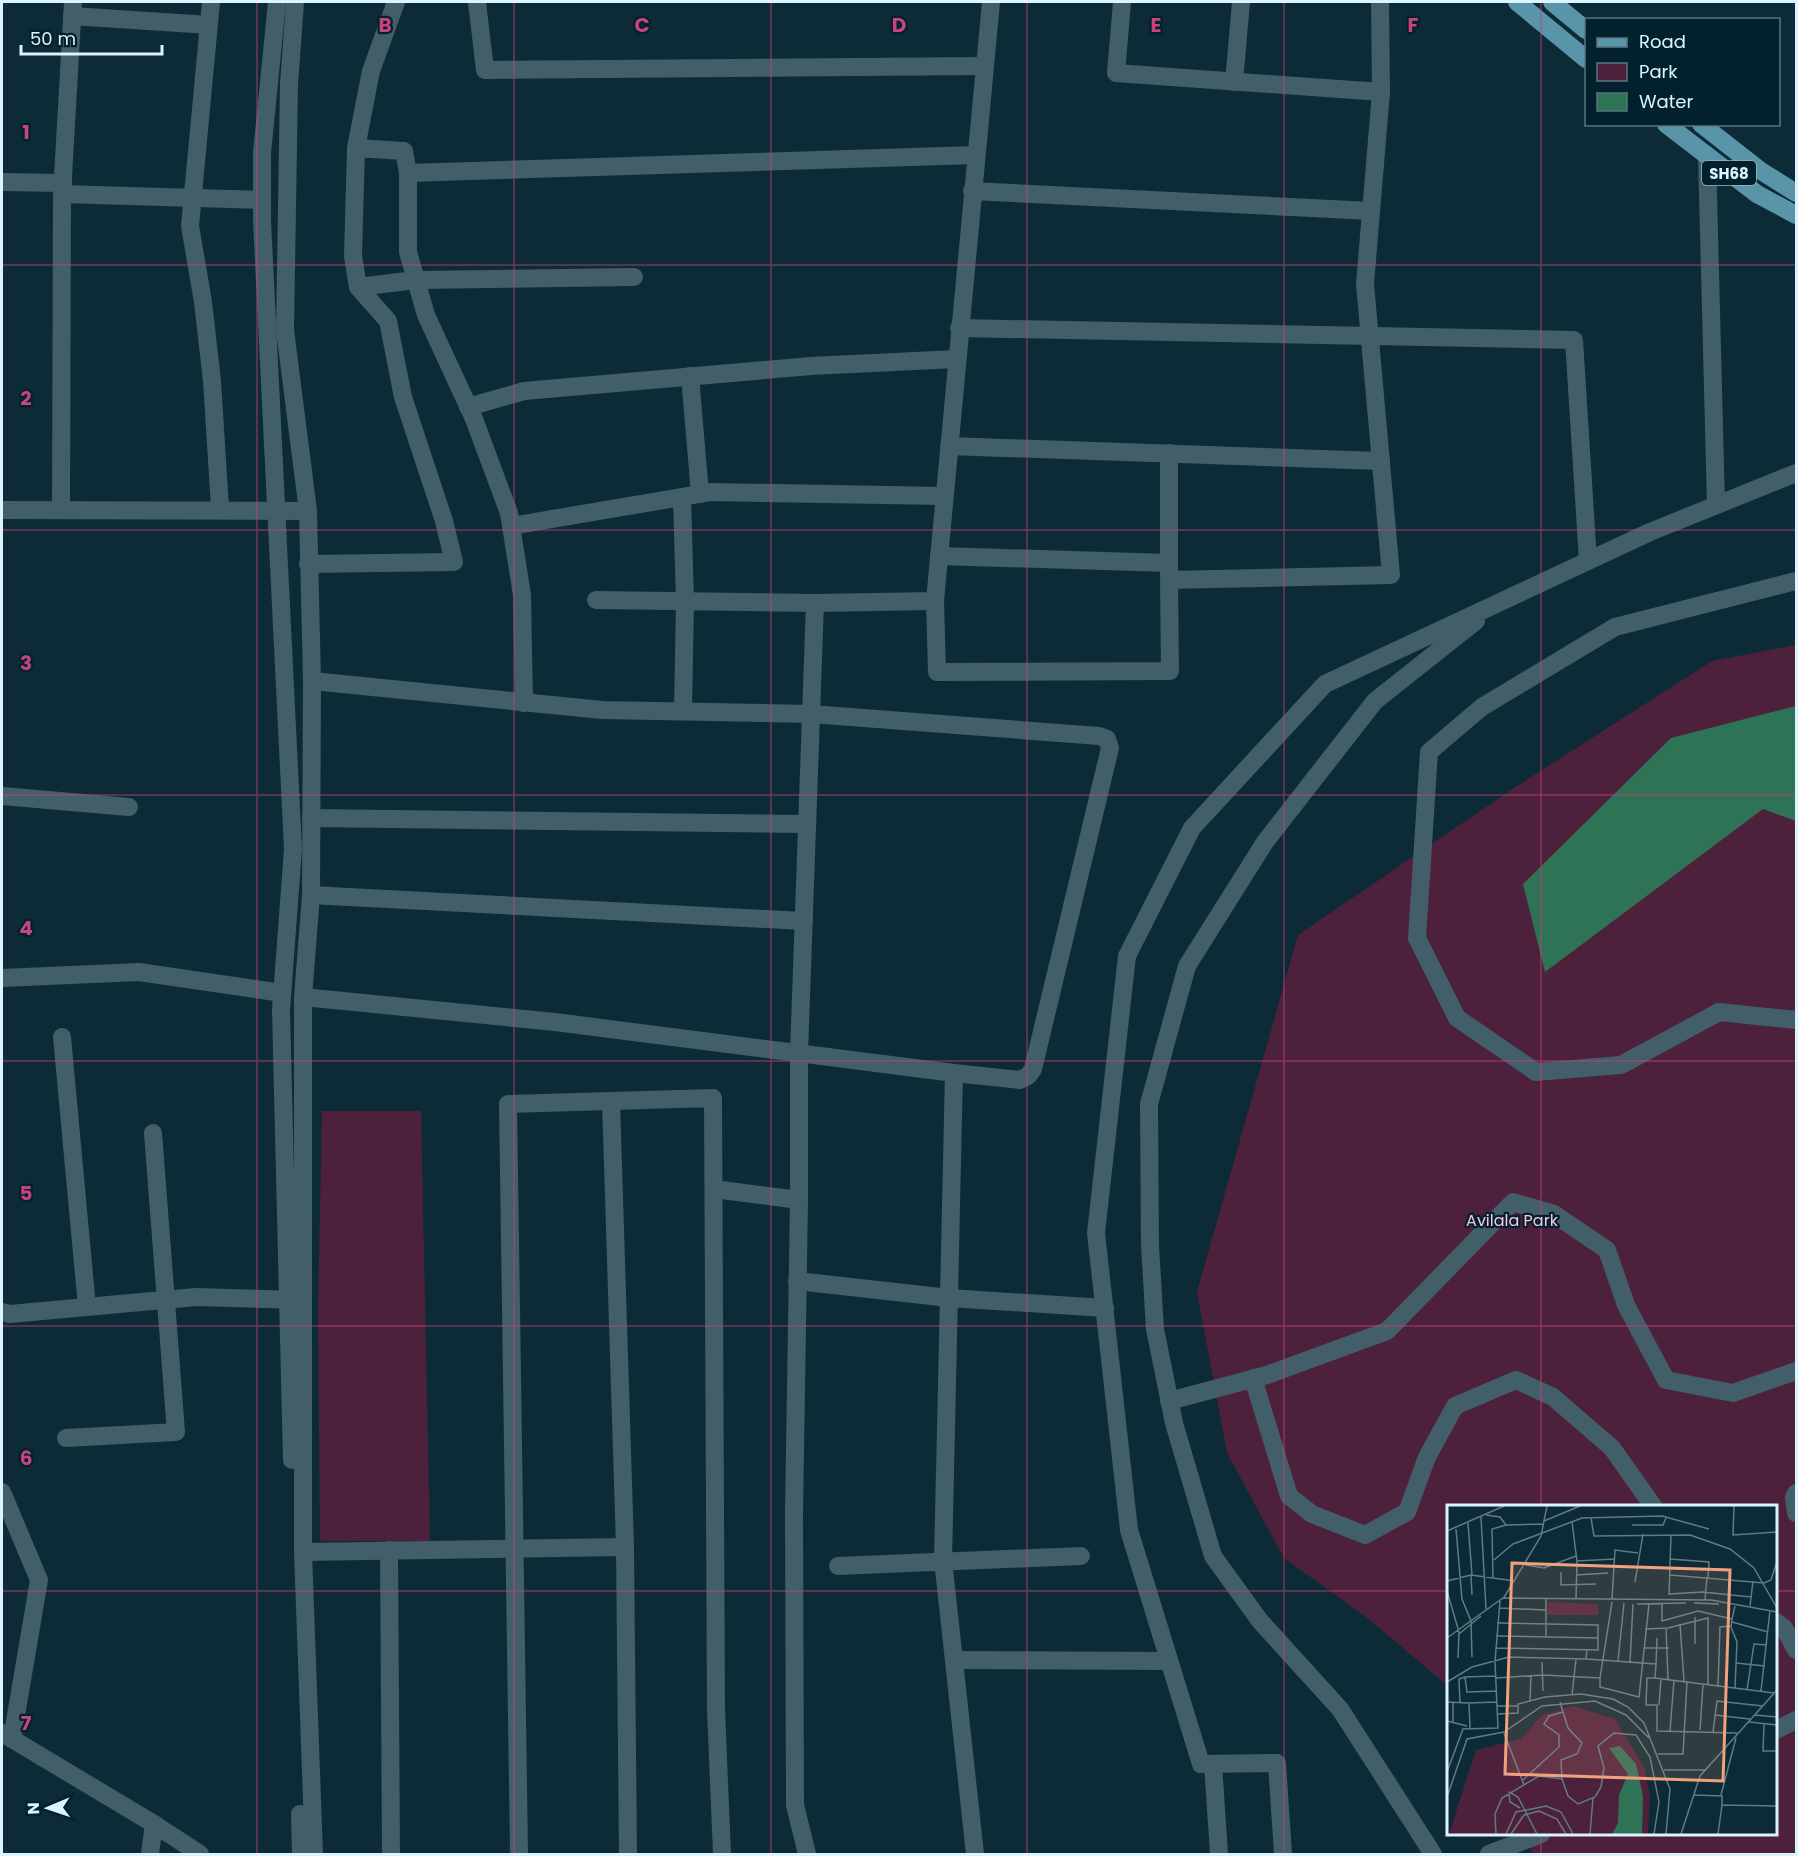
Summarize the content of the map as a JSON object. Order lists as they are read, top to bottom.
{
  "streets": {
    "main road": ["SH68"]
  },
  "parks": ["Avilala Park"],
  "legend": ["Road", "Park", "Water"],
  "scale_bar": "50 m",
  "north": "left",
  "grid": {
    "columns": [
      "B",
      "C",
      "D",
      "E",
      "F"
    ],
    "rows": [
      "1",
      "2",
      "3",
      "4",
      "5",
      "6",
      "7"
    ]
  }
}
